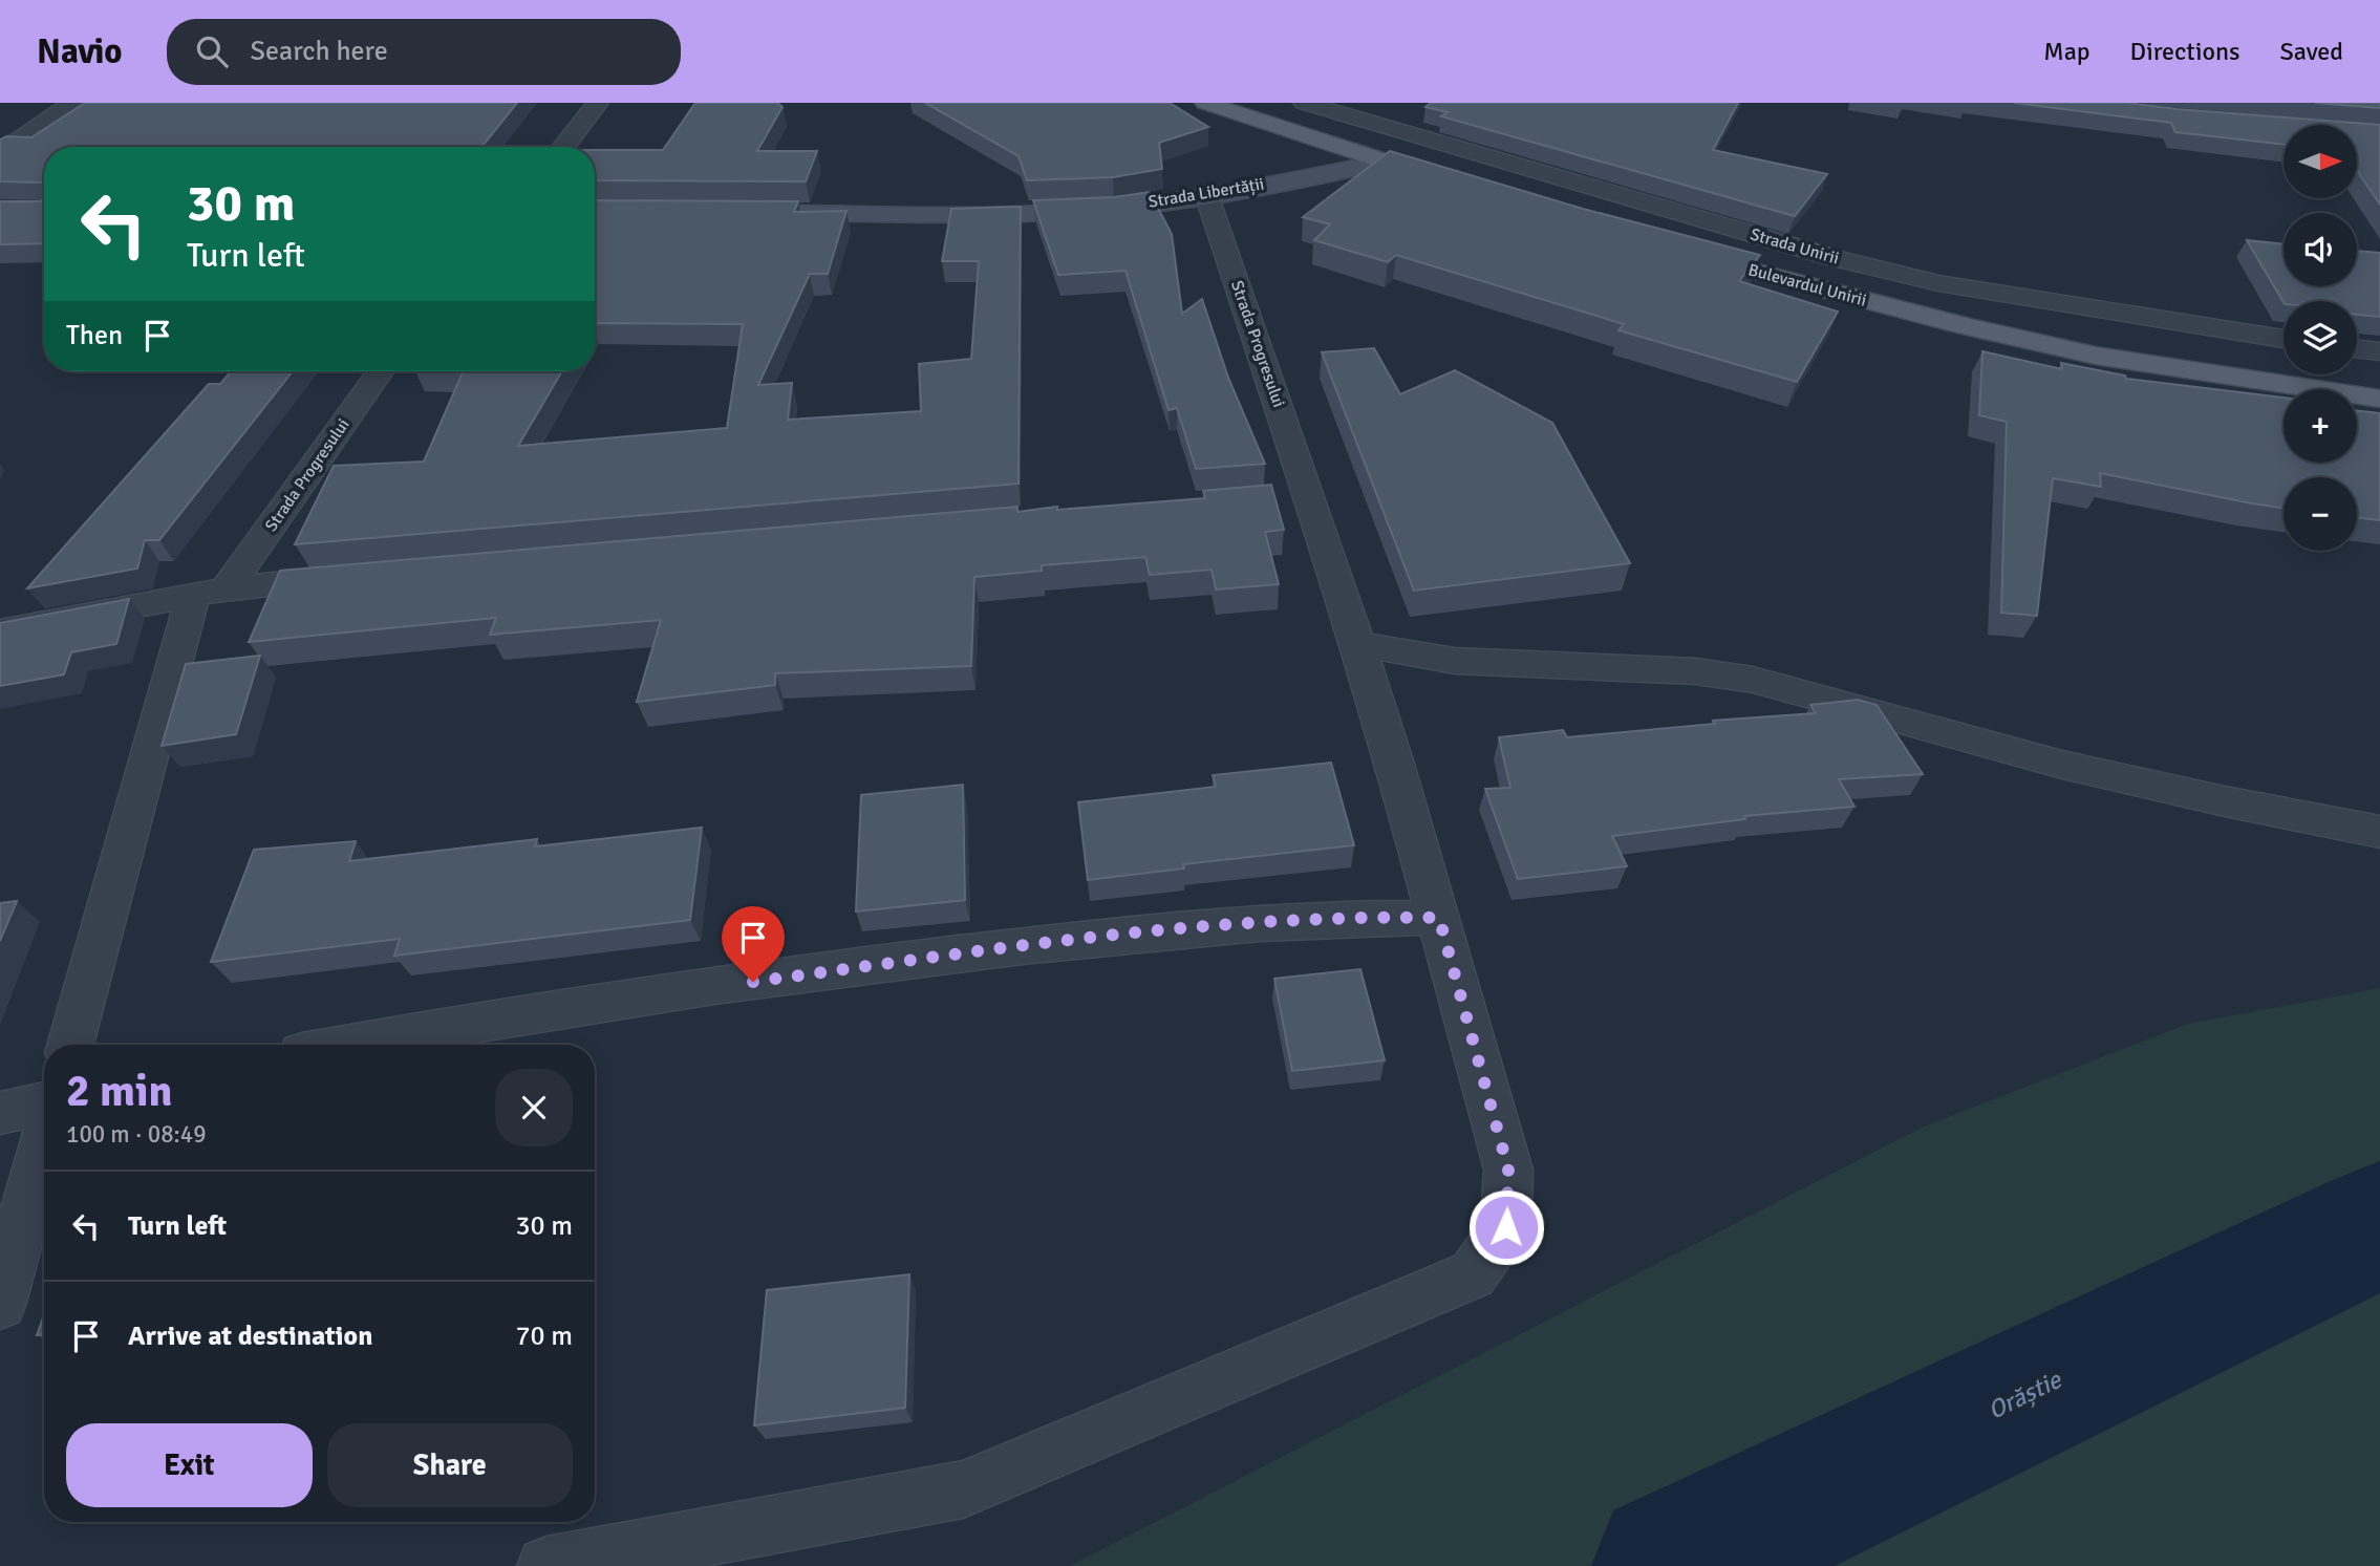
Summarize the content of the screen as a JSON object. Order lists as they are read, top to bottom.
{
  "streets": {
    "main road": ["Bulevardul Unirii"],
    "street": ["Strada Libertății", "Strada Unirii", "Strada Progresului"]
  },
  "crossings": [
    ["Strada Libertății", "Strada Progresului"]
  ],
  "water": ["Orăștie"],
  "north": "right",
  "page": {
    "header": "Navio",
    "search": "Search here",
    "nav": ["Map", "Directions", "Saved"],
    "map_buttons": ["+", "−"],
    "turn": ["30 m", "Turn left"],
    "then": "Then",
    "heading": ["2 min", "100 m · 08:49"],
    "list": [
      {
        "name": "Turn left",
        "value": "30 m"
      },
      {
        "name": "Arrive at destination",
        "value": "70 m"
      }
    ],
    "buttons": ["Exit", "Share"]
  }
}
